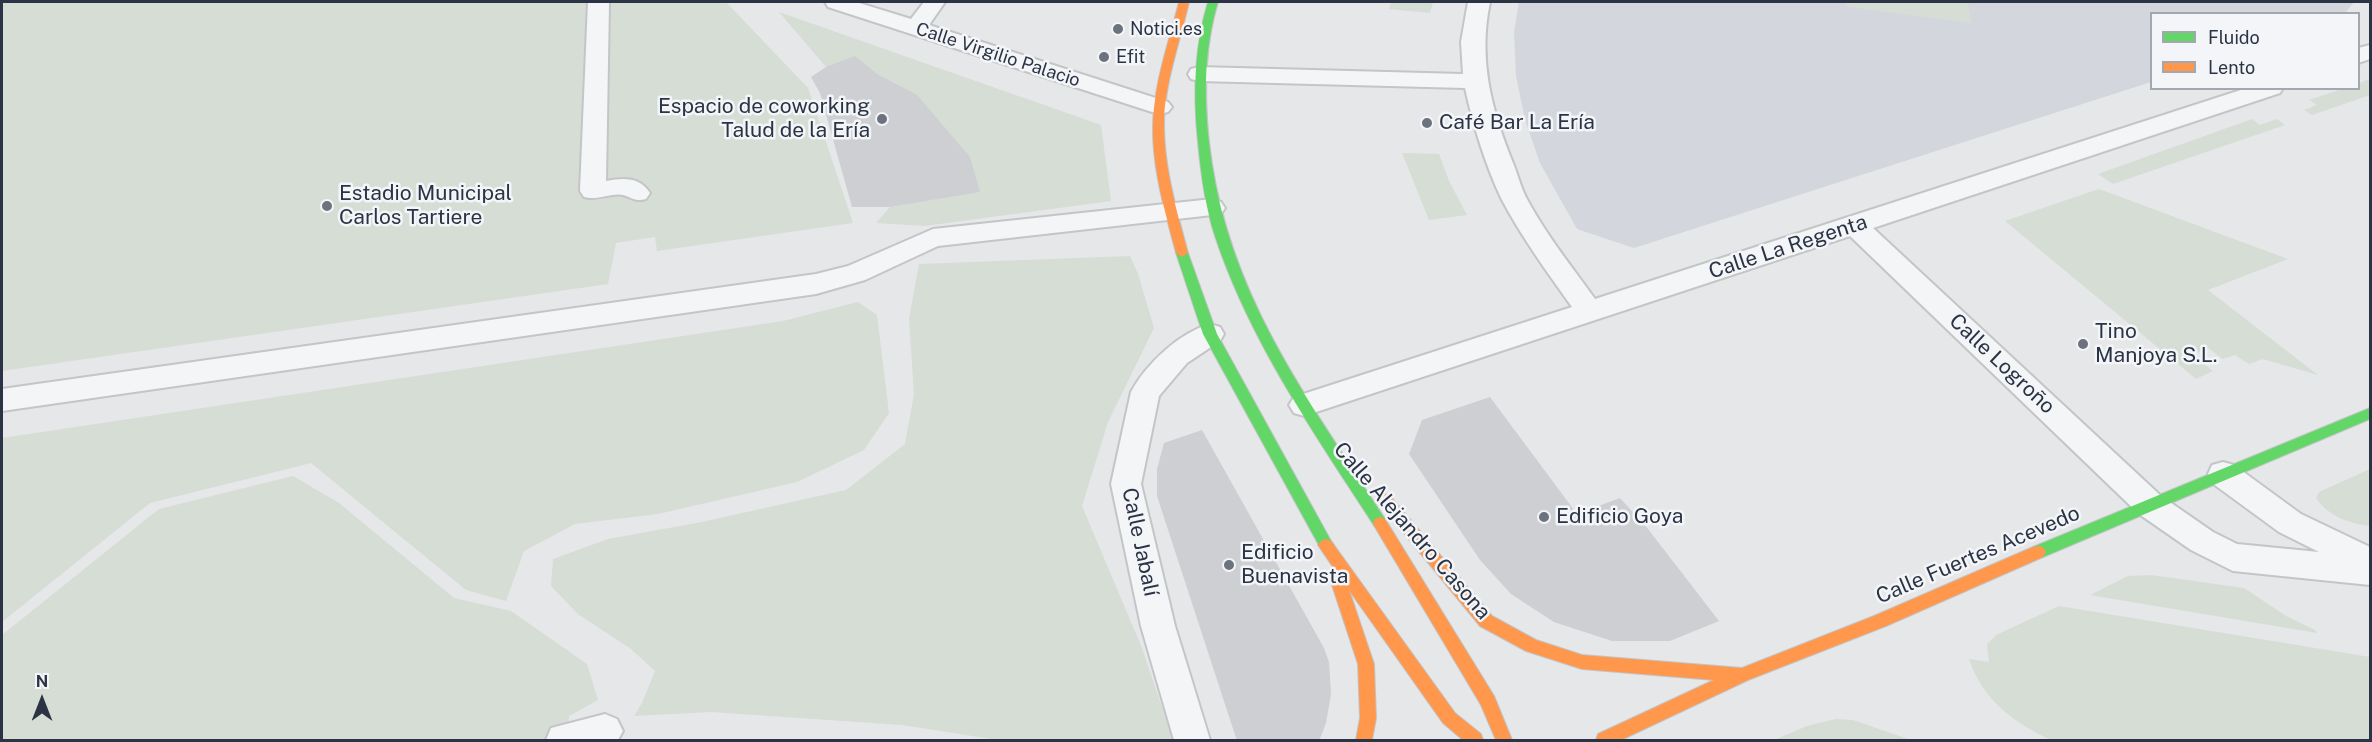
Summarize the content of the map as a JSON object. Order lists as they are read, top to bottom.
{
  "streets": {
    "main road": ["Calle Alejandro Casona", "Calle Fuertes Acevedo"],
    "street": [
      "Calle Virgilio Palacio",
      "Calle La Regenta",
      "Calle Logroño",
      "Calle Jabalí"
    ]
  },
  "crossings": [
    ["Calle La Regenta", "Calle Logroño"],
    ["Calle La Regenta", "Calle Alejandro Casona"],
    ["Calle Logroño", "Calle Fuertes Acevedo"],
    ["Calle Alejandro Casona", "Calle Fuertes Acevedo"]
  ],
  "places": [
    "Notici.es",
    "Efit",
    "Espacio de coworking Talud de la Ería",
    "Café Bar La Ería",
    "Estadio Municipal Carlos Tartiere",
    "Tino Manjoya S.L.",
    "Edificio Goya",
    "Edificio Buenavista"
  ],
  "legend": ["Fluido", "Lento"],
  "north": "top"
}
